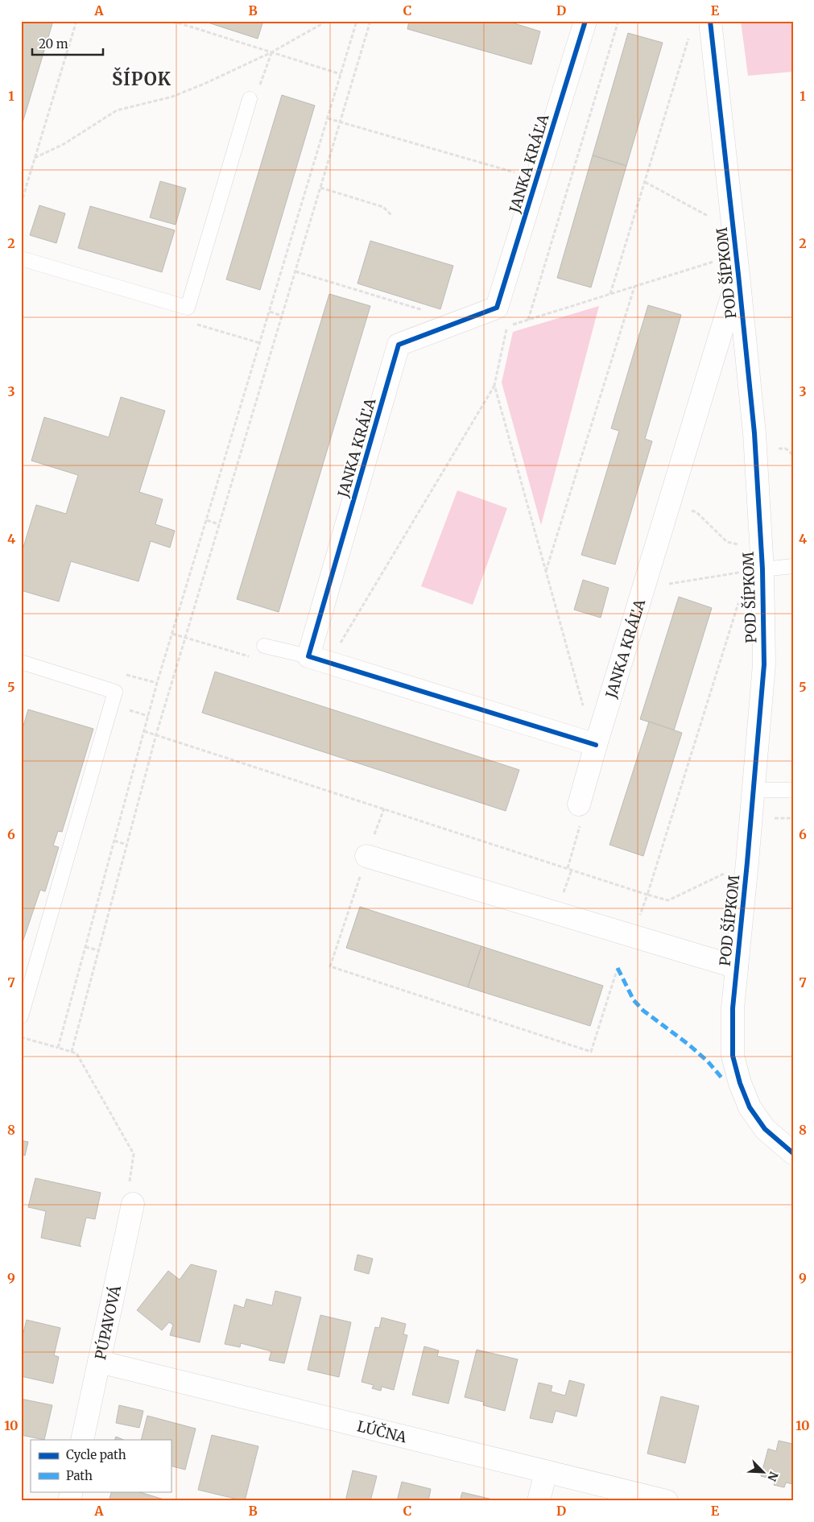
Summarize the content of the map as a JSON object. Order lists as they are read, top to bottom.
{
  "streets": {
    "street": [
      "JANKA KRÁĽA",
      "POD ŠÍPKOM",
      "PÚPAVOVÁ",
      "LÚČNA"
    ]
  },
  "crossings": [
    ["JANKA KRÁĽA", "POD ŠÍPKOM"],
    ["PÚPAVOVÁ", "LÚČNA"]
  ],
  "districts": ["ŠÍPOK"],
  "legend": ["Cycle path", "Path"],
  "scale_bar": "20 m",
  "north": "bottom right",
  "grid": {
    "columns": [
      "A",
      "B",
      "C",
      "D",
      "E"
    ],
    "rows": [
      "1",
      "2",
      "3",
      "4",
      "5",
      "6",
      "7",
      "8",
      "9",
      "10"
    ]
  }
}
